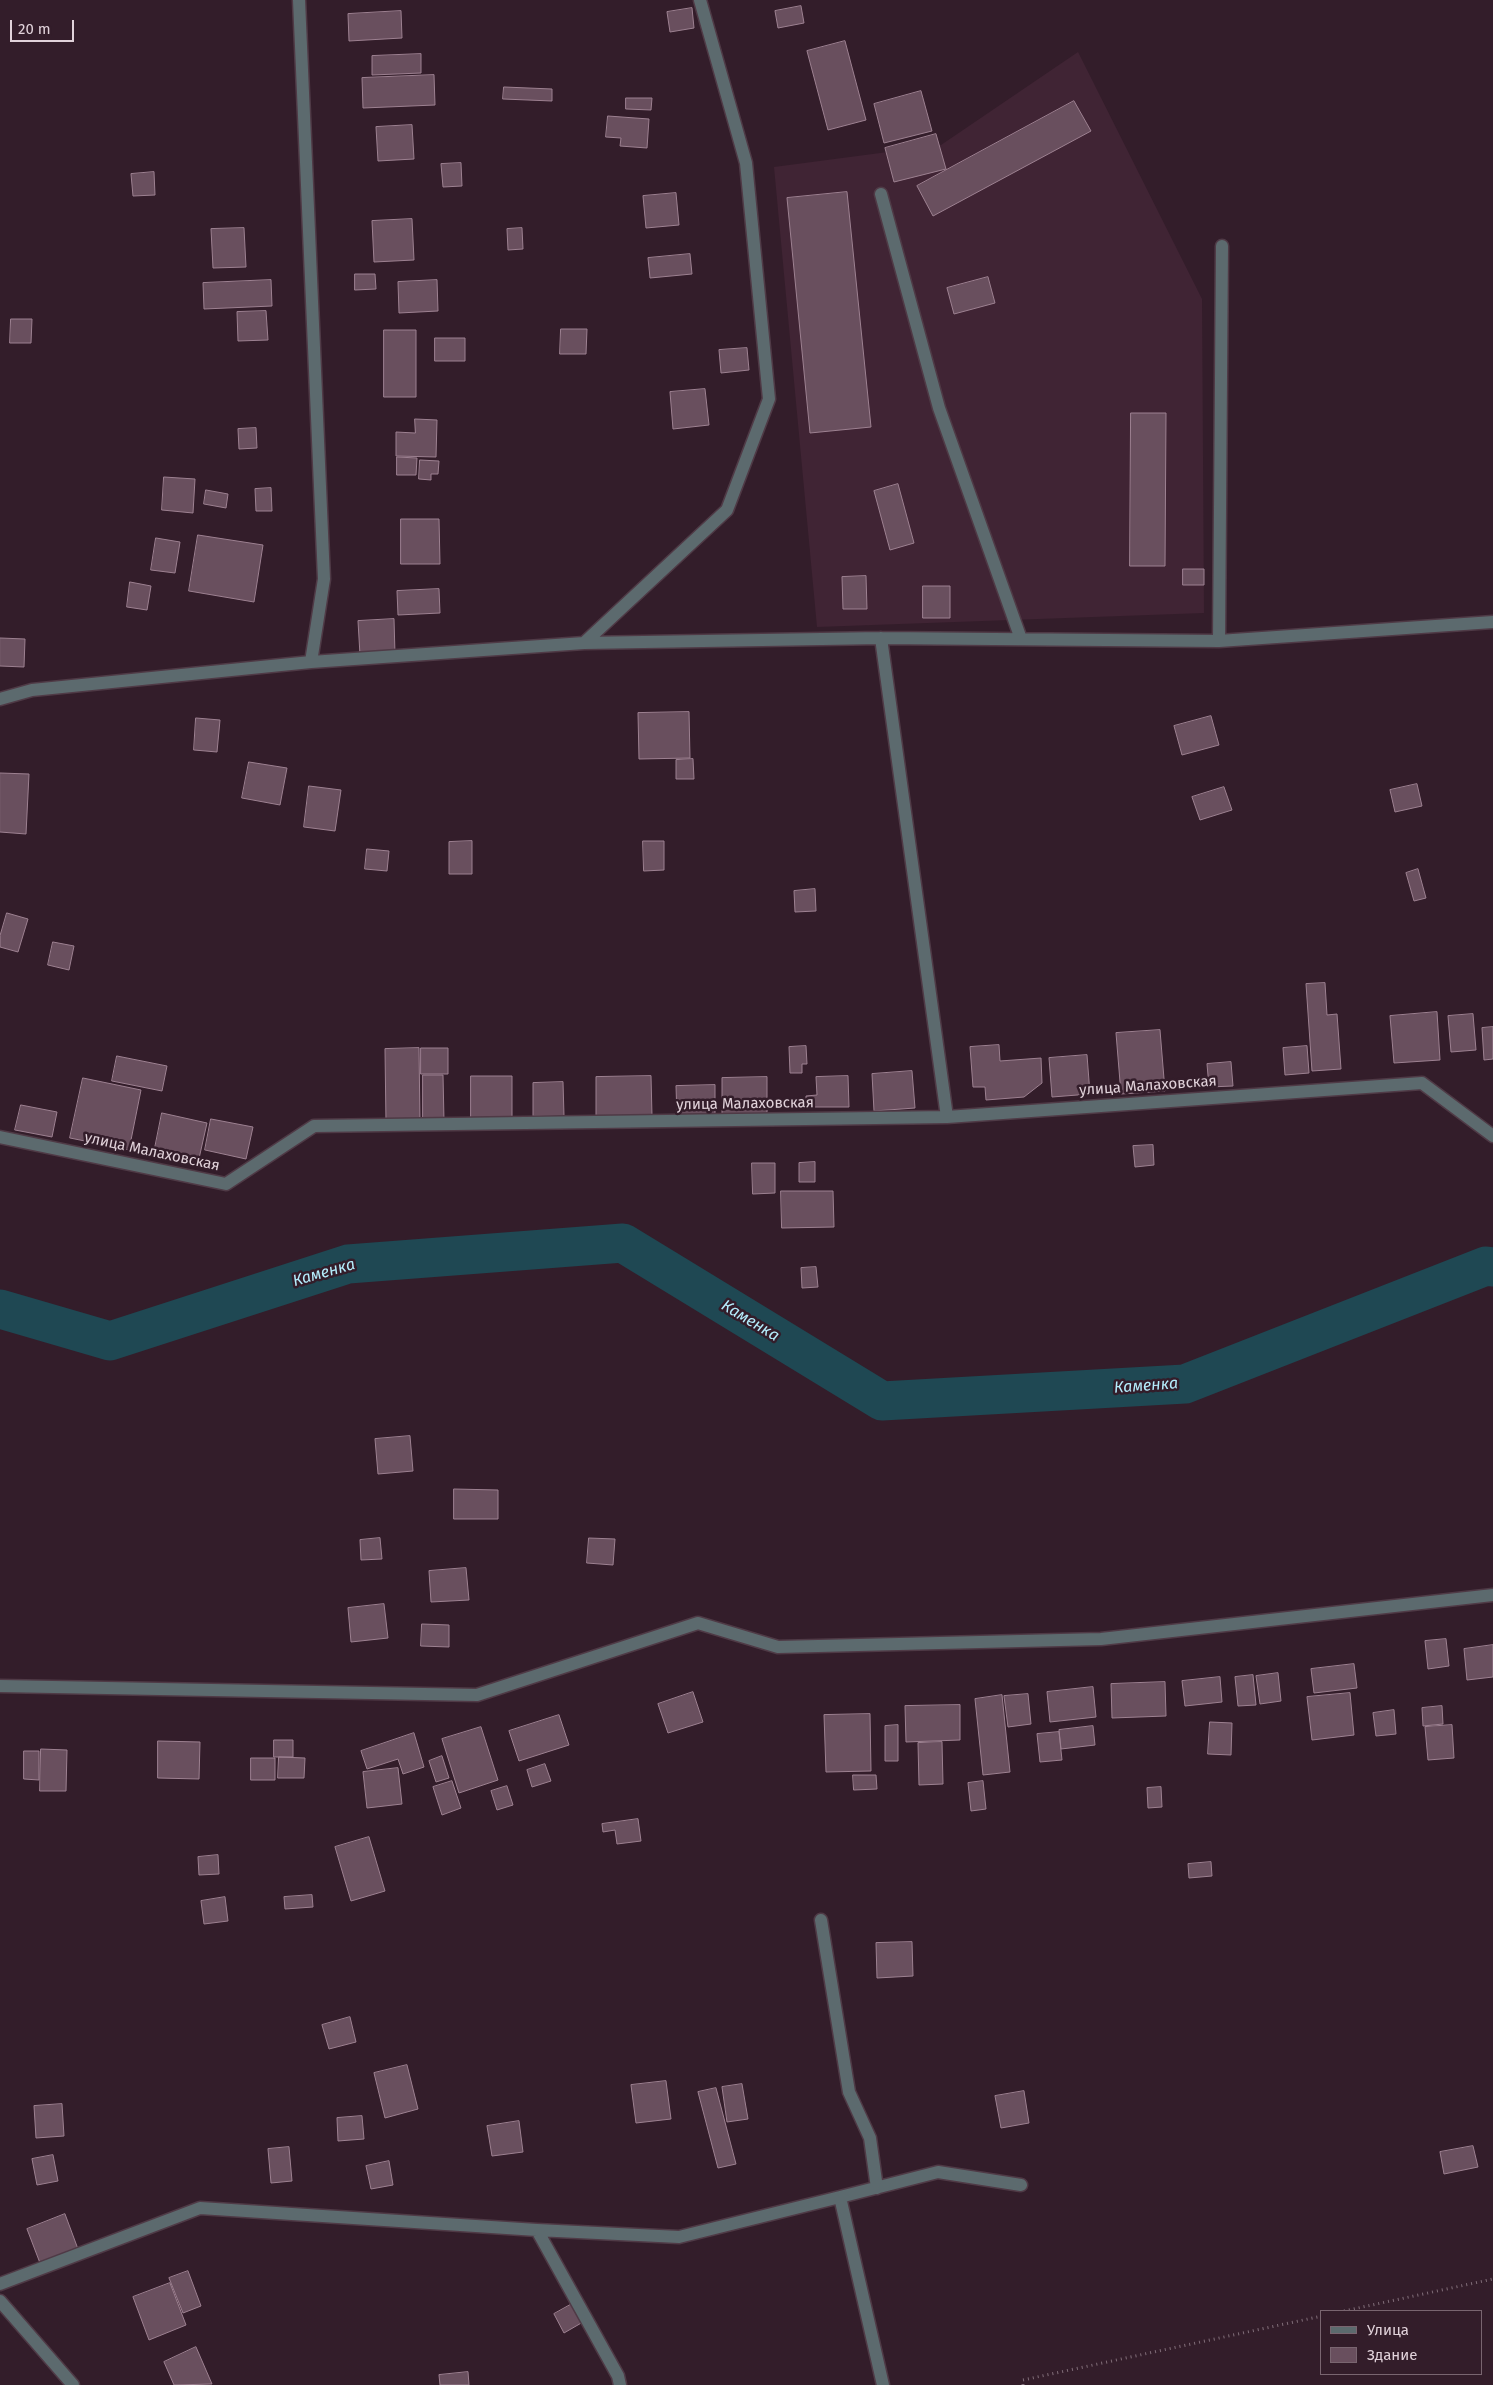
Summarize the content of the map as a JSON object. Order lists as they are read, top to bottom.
{
  "streets": {
    "street": ["улица Малаховская"]
  },
  "water": ["Каменка"],
  "legend": ["Улица", "Здание"],
  "scale_bar": "20 m"
}
